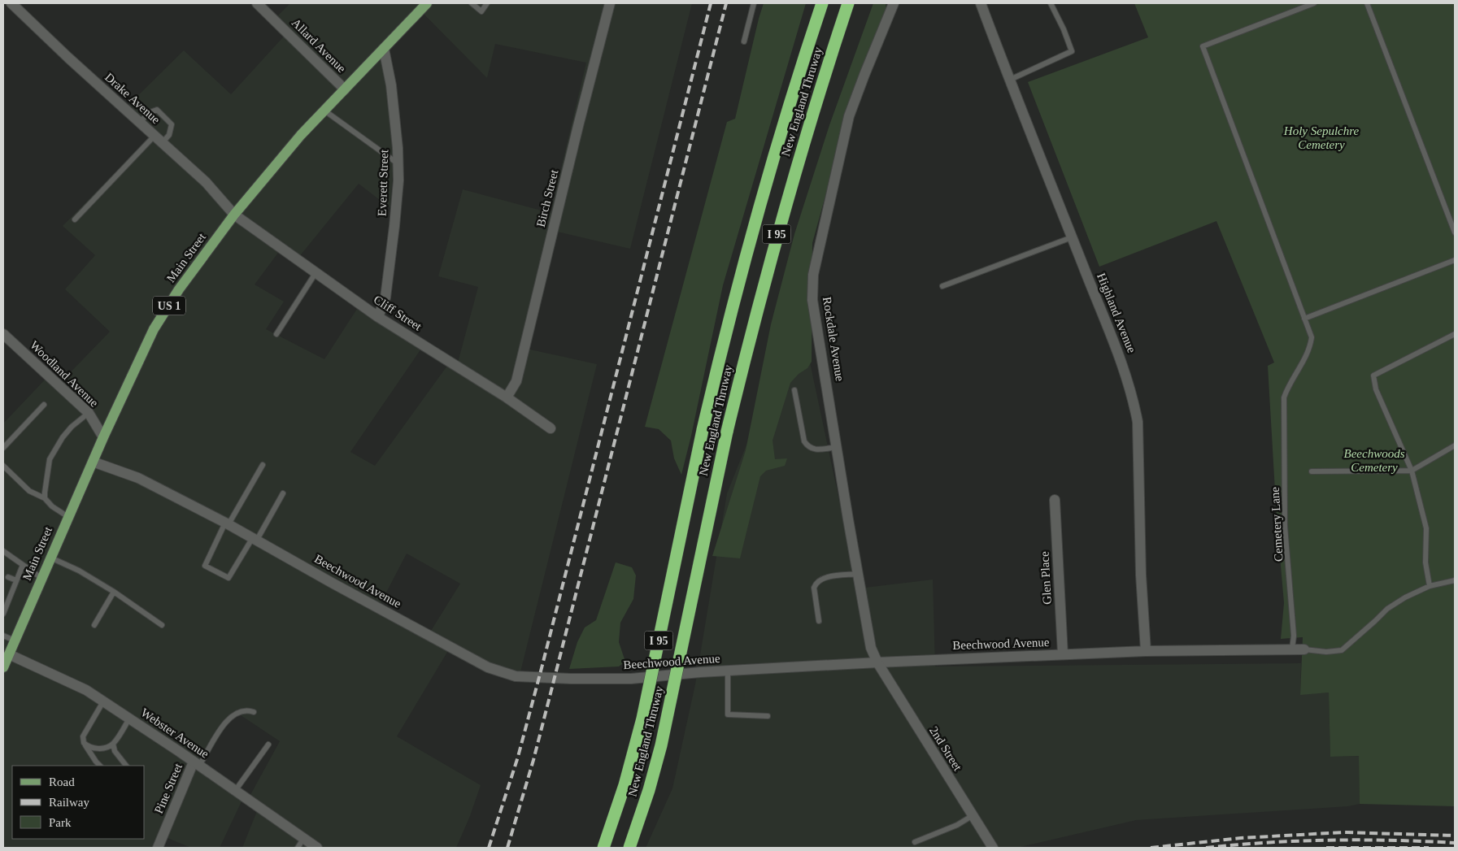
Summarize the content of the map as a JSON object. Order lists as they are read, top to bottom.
{
  "streets": {
    "highway": ["New England Thruway", "I 95"],
    "main road": ["Main Street", "US 1"],
    "street": [
      "Allard Avenue",
      "Drake Avenue",
      "Everett Street",
      "Birch Street",
      "Cliff Street",
      "Highland Avenue",
      "Rockdale Avenue",
      "Woodland Avenue",
      "Glen Place",
      "Beechwood Avenue",
      "Webster Avenue",
      "2nd Street",
      "Pine Street"
    ],
    "lane": ["Cemetery Lane"]
  },
  "crossings": [
    ["Allard Avenue", "Main Street"],
    ["Drake Avenue", "Main Street"],
    ["Drake Avenue", "Cliff Street"],
    ["Everett Street", "Main Street"],
    ["Everett Street", "Cliff Street"],
    ["Birch Street", "Cliff Street"],
    ["Main Street", "Cliff Street"],
    ["Main Street", "Woodland Avenue"],
    ["Main Street", "Beechwood Avenue"],
    ["Main Street", "Webster Avenue"],
    ["Highland Avenue", "Beechwood Avenue"],
    ["Rockdale Avenue", "Beechwood Avenue"],
    ["Rockdale Avenue", "2nd Street"],
    ["Cemetery Lane", "Beechwood Avenue"],
    ["Glen Place", "Beechwood Avenue"],
    ["Beechwood Avenue", "2nd Street"],
    ["Webster Avenue", "Pine Street"]
  ],
  "parks": ["Holy Sepulchre Cemetery", "Beechwoods Cemetery"],
  "legend": ["Road", "Railway", "Park"]
}
